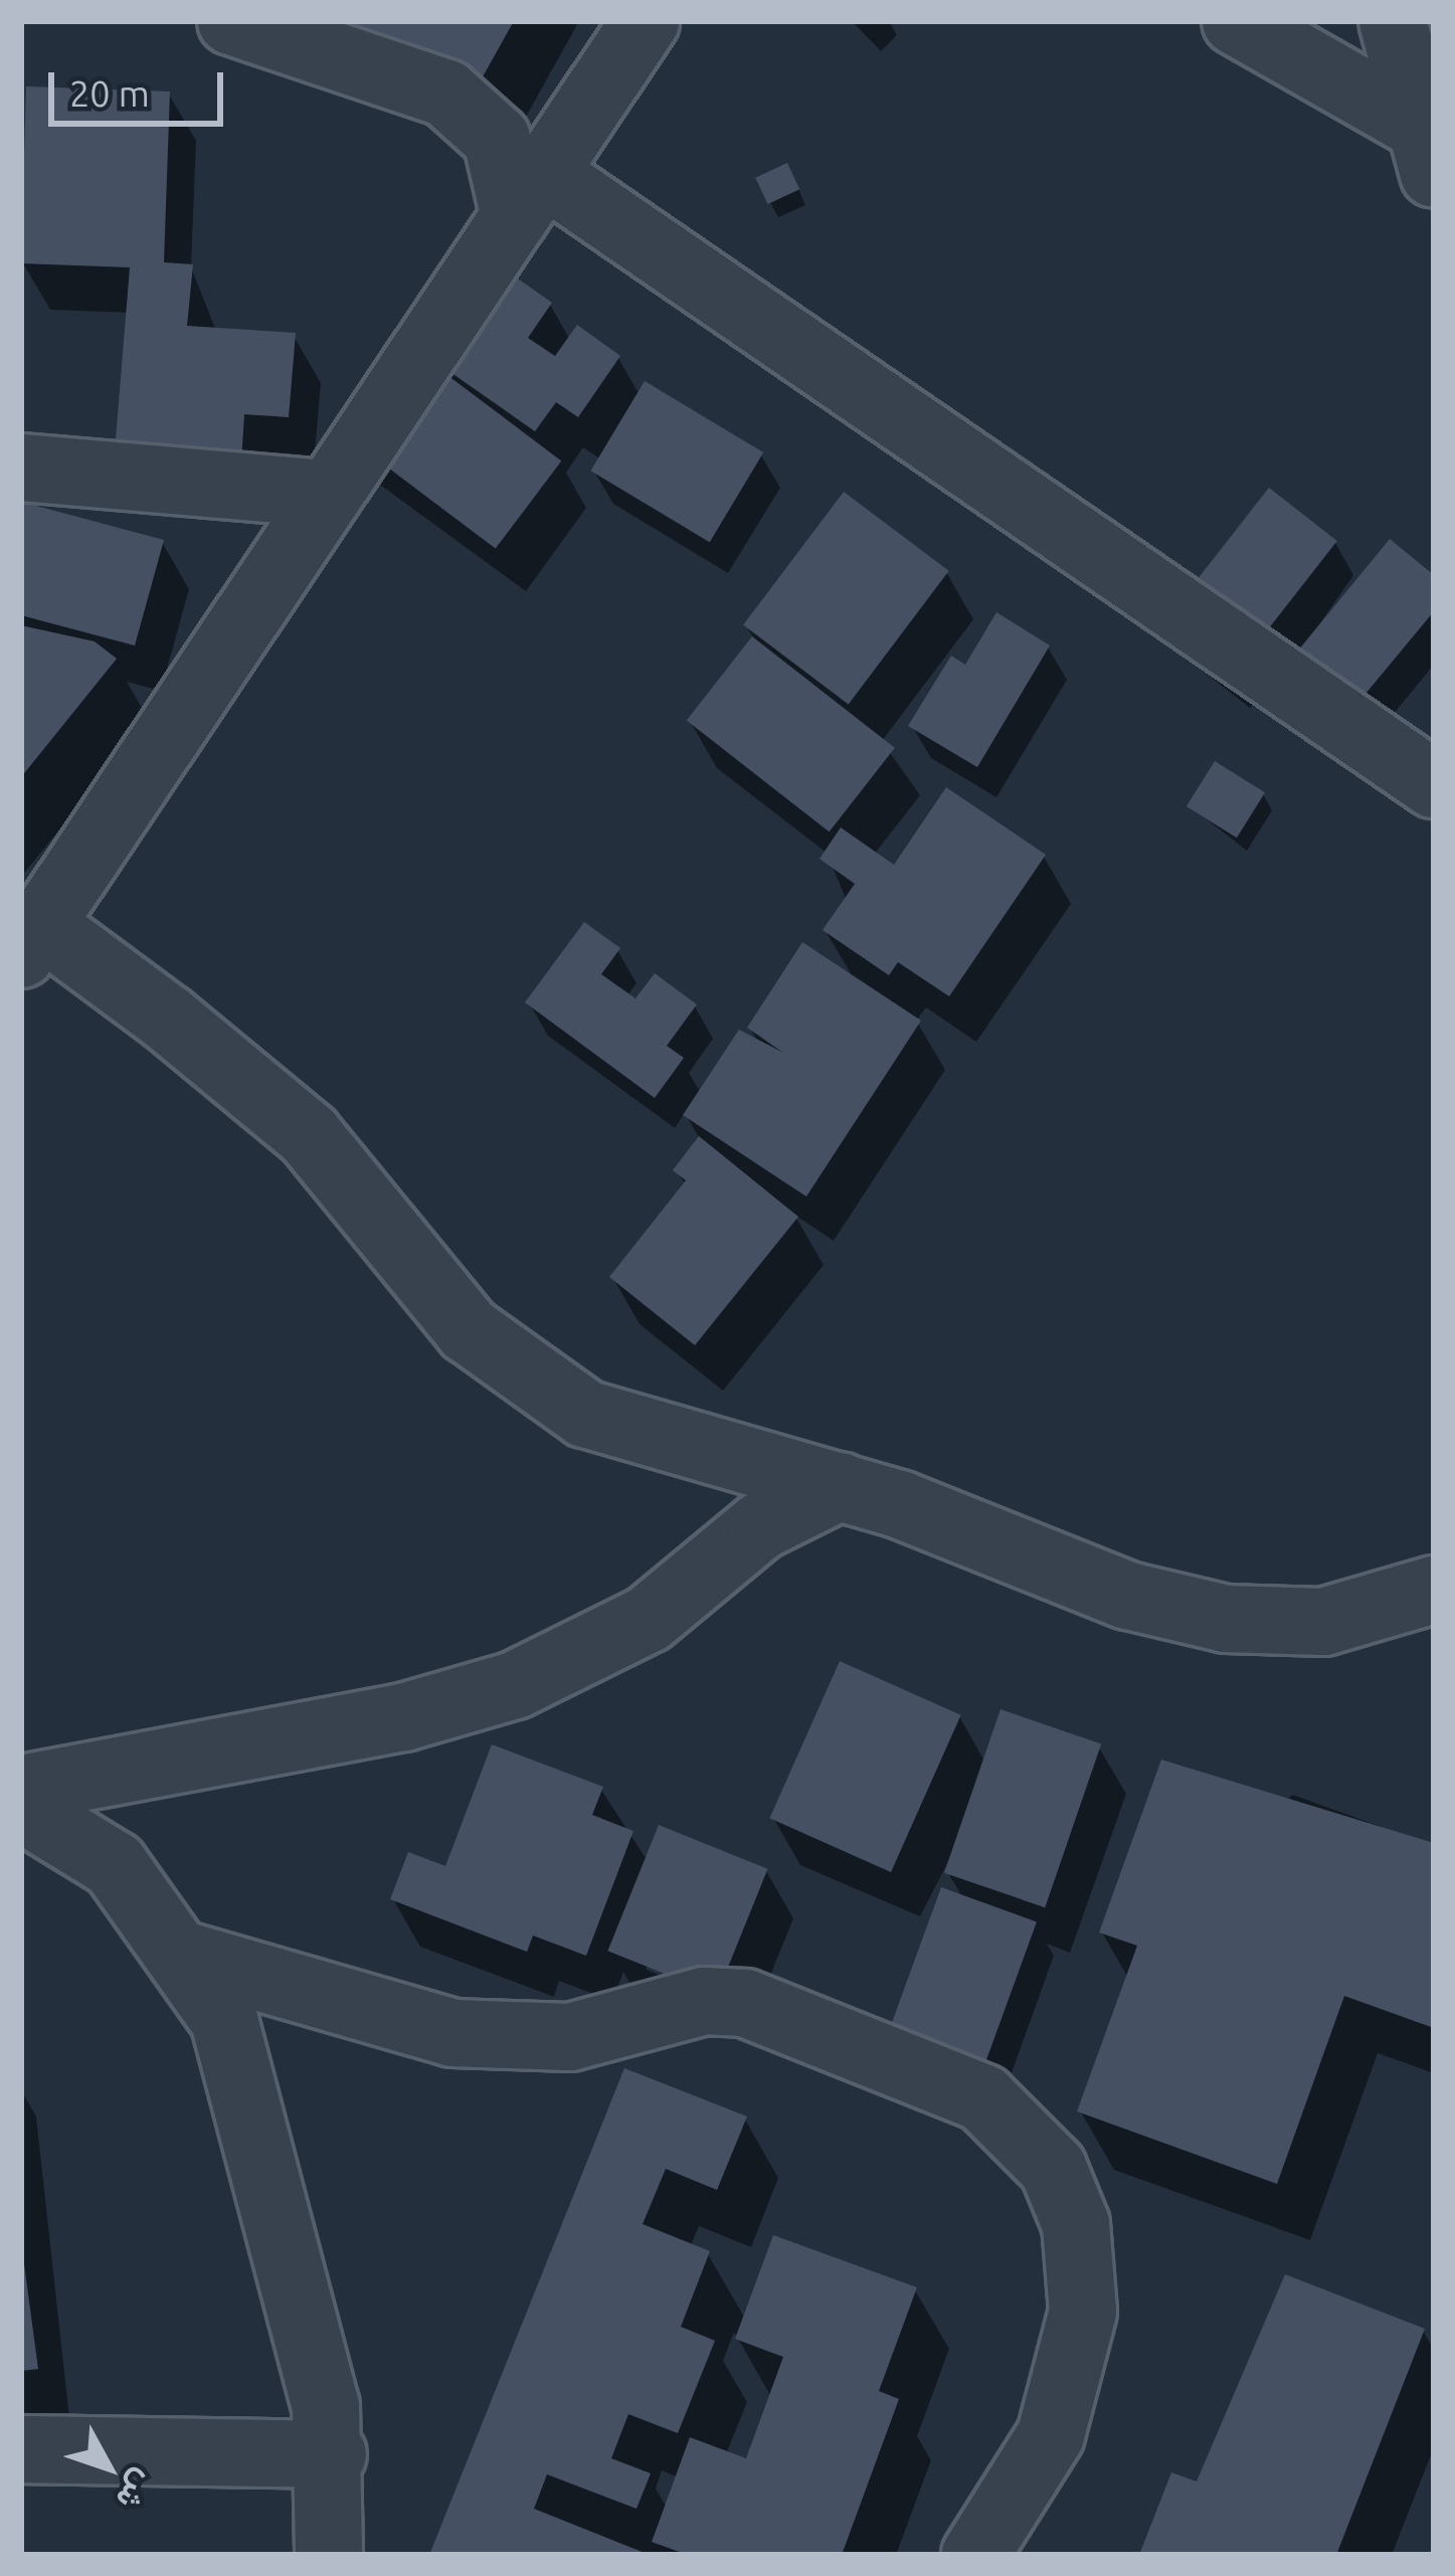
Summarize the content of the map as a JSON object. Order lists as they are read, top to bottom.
{
  "scale_bar": "20 m",
  "north": "bottom right"
}
